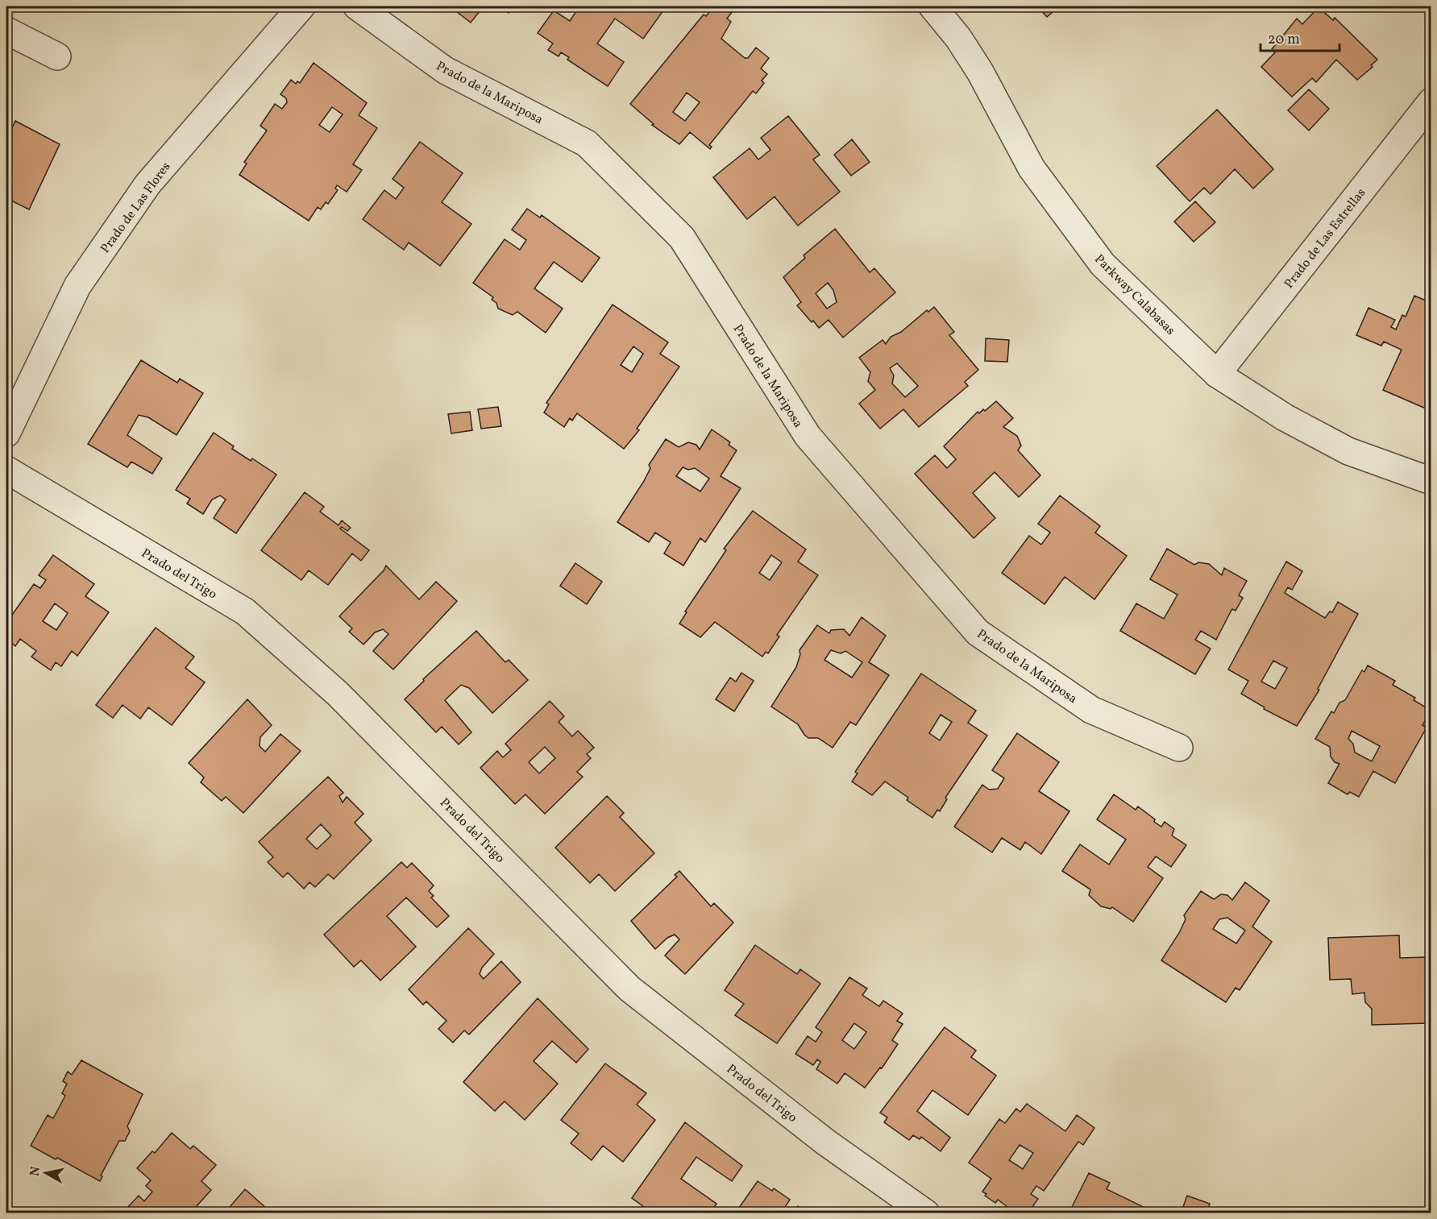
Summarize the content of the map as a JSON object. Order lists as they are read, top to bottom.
{
  "streets": {
    "street": [
      "Prado de la Mariposa",
      "Prado de Las Flores",
      "Prado de Las Estrellas",
      "Parkway Calabasas",
      "Prado del Trigo"
    ]
  },
  "crossings": [
    ["Prado de Las Estrellas", "Parkway Calabasas"]
  ],
  "scale_bar": "20 m",
  "north": "left"
}
